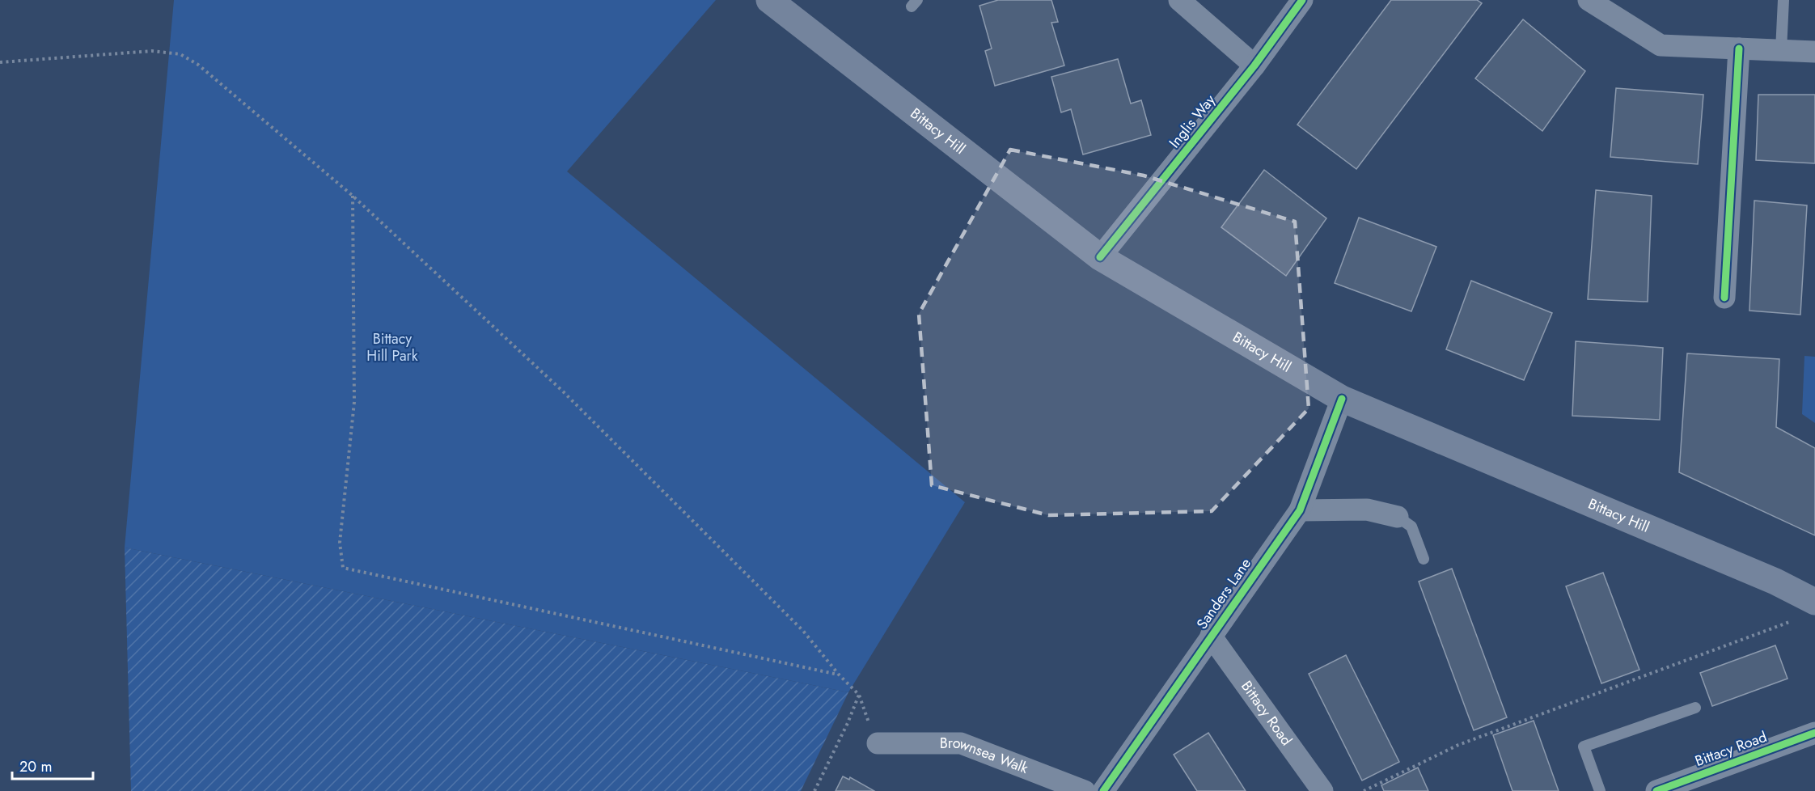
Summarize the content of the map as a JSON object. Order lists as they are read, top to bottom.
{
  "streets": {
    "main road": ["Bittacy Hill"],
    "street": [
      "Inglis Way",
      "Sanders Lane",
      "Bittacy Road",
      "Brownsea Walk"
    ]
  },
  "crossings": [
    ["Inglis Way", "Bittacy Hill"],
    ["Bittacy Hill", "Sanders Lane"],
    ["Sanders Lane", "Bittacy Road"]
  ],
  "parks": ["Bittacy Hill Park"],
  "scale_bar": "20 m"
}
